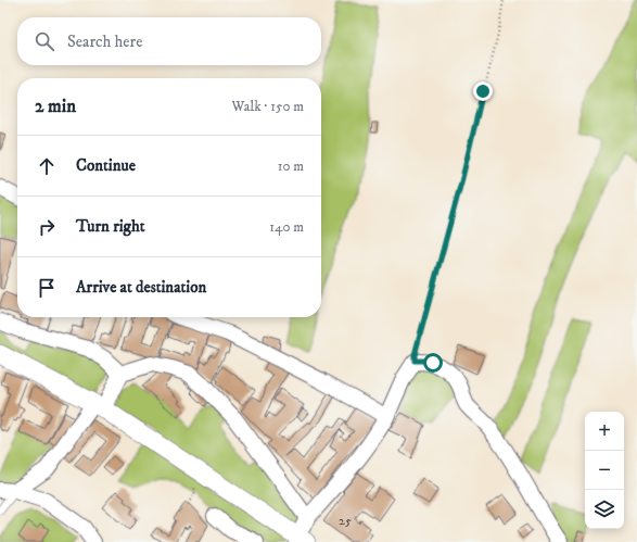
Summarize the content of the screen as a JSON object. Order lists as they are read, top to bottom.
{
  "house_numbers": ["25"],
  "page": {
    "search": "Search here",
    "heading": ["2 min", "Walk · 150 m"],
    "list": [
      ["Continue", "10 m"],
      ["Turn right", "140 m"],
      "Arrive at destination"
    ],
    "map_buttons": ["+", "−"]
  }
}
